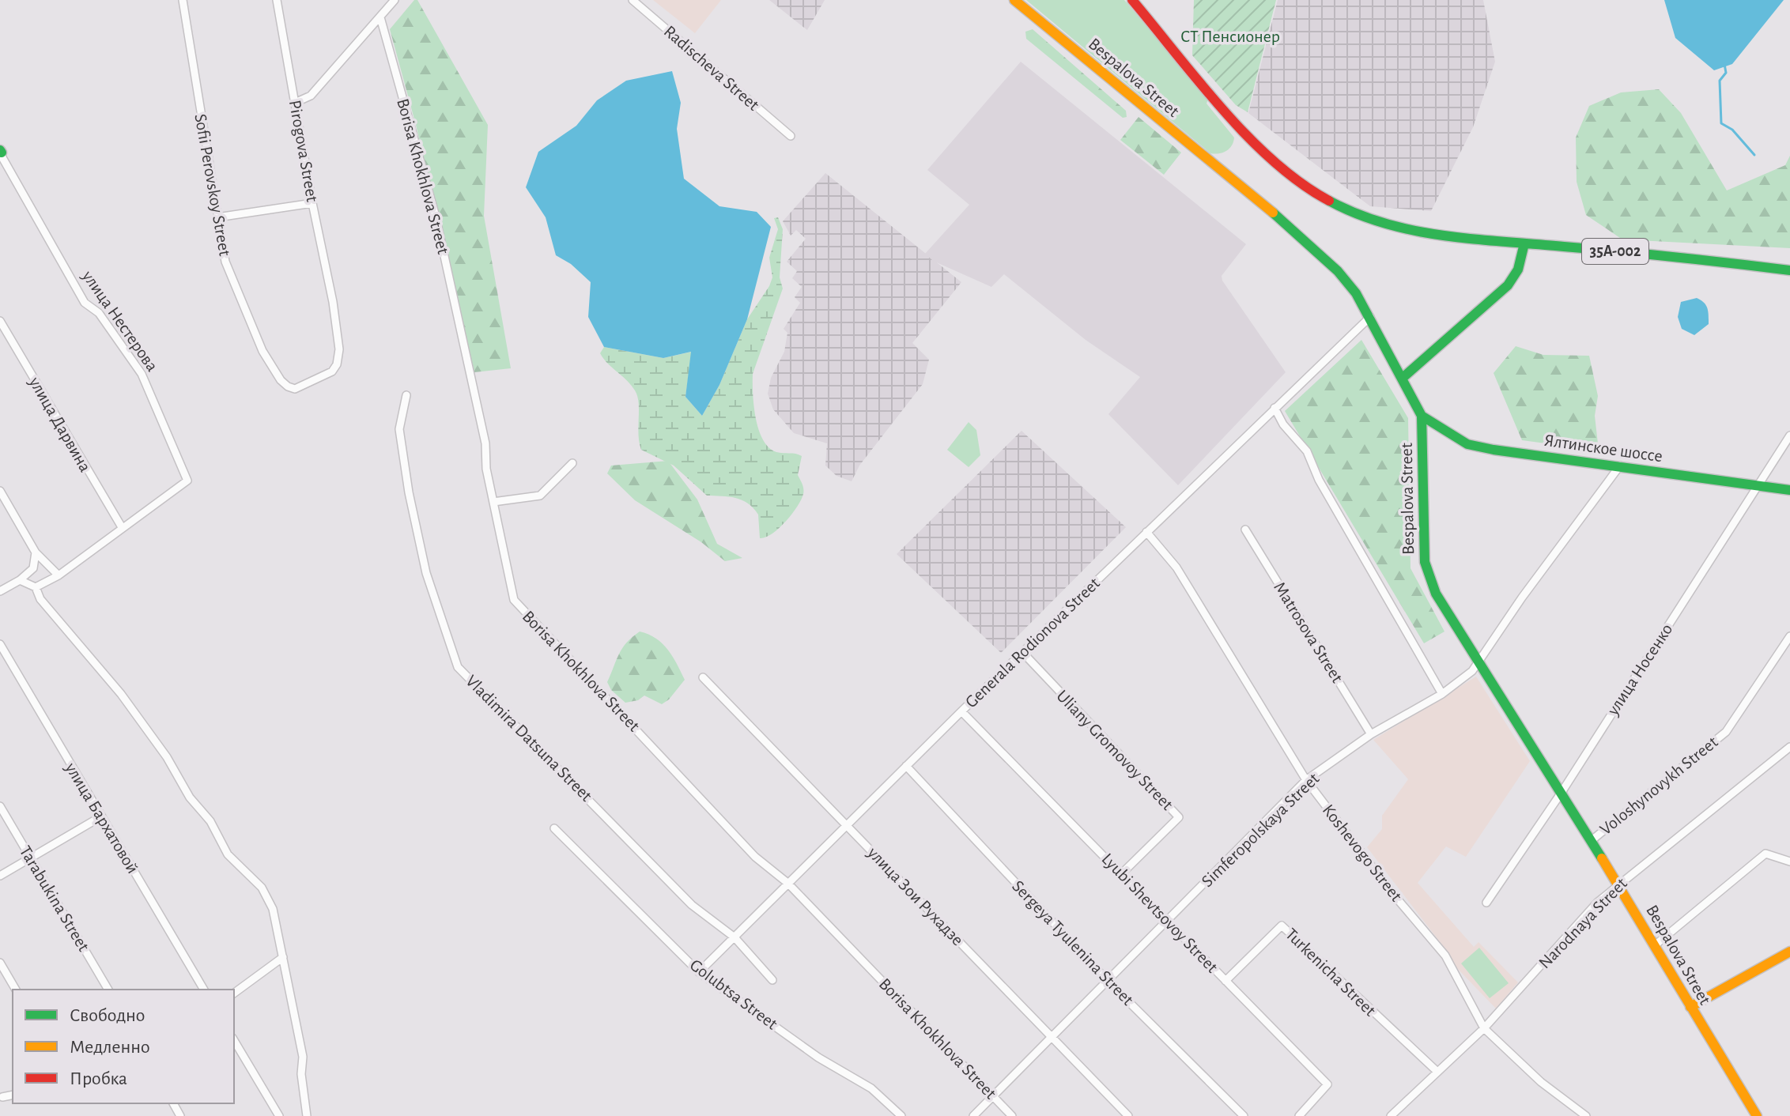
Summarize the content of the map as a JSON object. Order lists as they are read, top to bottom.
{
  "streets": {
    "main road": ["Bespalova Street", "35А-002", "Ялтинское шоссе"],
    "street": [
      "Radischeva Street",
      "Pirogova Street",
      "Borisa Khokhlova Street",
      "Sofii Perovskoy Street",
      "улица Нестерова",
      "улица Дарвина",
      "Matrosova Street",
      "Generala Rodionova Street",
      "улица Носенко",
      "Vladimira Datsuna Street",
      "Uliany Gromovoy Street",
      "Voloshynovykh Street",
      "улица Бархатовой",
      "Simferopolskaya Street",
      "Koshevogo Street",
      "улица Зои Рухадзе",
      "Tarabukina Street",
      "Lyubi Shevtsovoy Street",
      "Narodnaya Street",
      "Sergeya Tyulenina Street",
      "Turkenicha Street",
      "Golubtsa Street"
    ]
  },
  "crossings": [
    ["Bespalova Street", "Ялтинское шоссе"],
    ["Bespalova Street", "Generala Rodionova Street"],
    ["Bespalova Street", "улица Носенко"],
    ["Bespalova Street", "Voloshynovykh Street"],
    ["Bespalova Street", "Simferopolskaya Street"],
    ["Bespalova Street", "Narodnaya Street"],
    ["Pirogova Street", "Sofii Perovskoy Street"],
    ["Borisa Khokhlova Street", "Generala Rodionova Street"],
    ["Borisa Khokhlova Street", "Simferopolskaya Street"],
    ["улица Нестерова", "улица Дарвина"],
    ["Ялтинское шоссе", "улица Носенко"],
    ["Ялтинское шоссе", "Simferopolskaya Street"],
    ["Matrosova Street", "Simferopolskaya Street"],
    ["Generala Rodionova Street", "Vladimira Datsuna Street"],
    ["Generala Rodionova Street", "Uliany Gromovoy Street"],
    ["Generala Rodionova Street", "Koshevogo Street"],
    ["Generala Rodionova Street", "улица Зои Рухадзе"],
    ["Generala Rodionova Street", "Lyubi Shevtsovoy Street"],
    ["Generala Rodionova Street", "Sergeya Tyulenina Street"],
    ["Generala Rodionova Street", "Golubtsa Street"],
    ["Uliany Gromovoy Street", "Lyubi Shevtsovoy Street"],
    ["Simferopolskaya Street", "Koshevogo Street"],
    ["Simferopolskaya Street", "улица Зои Рухадзе"],
    ["Simferopolskaya Street", "Lyubi Shevtsovoy Street"],
    ["Simferopolskaya Street", "Sergeya Tyulenina Street"],
    ["Koshevogo Street", "Narodnaya Street"],
    ["Lyubi Shevtsovoy Street", "Turkenicha Street"],
    ["Narodnaya Street", "Turkenicha Street"]
  ],
  "parks": ["СТ Пенсионер"],
  "legend": ["Свободно", "Медленно", "Пробка"]
}
